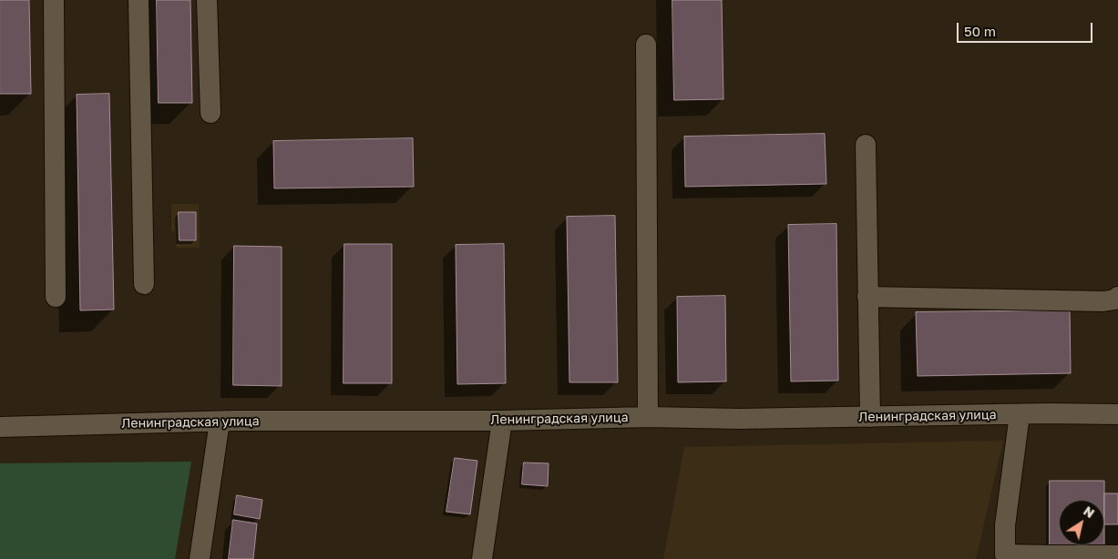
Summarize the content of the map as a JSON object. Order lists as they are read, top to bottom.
{
  "streets": {
    "street": ["Ленинградская улица"]
  },
  "scale_bar": "50 m",
  "north": "top right"
}
